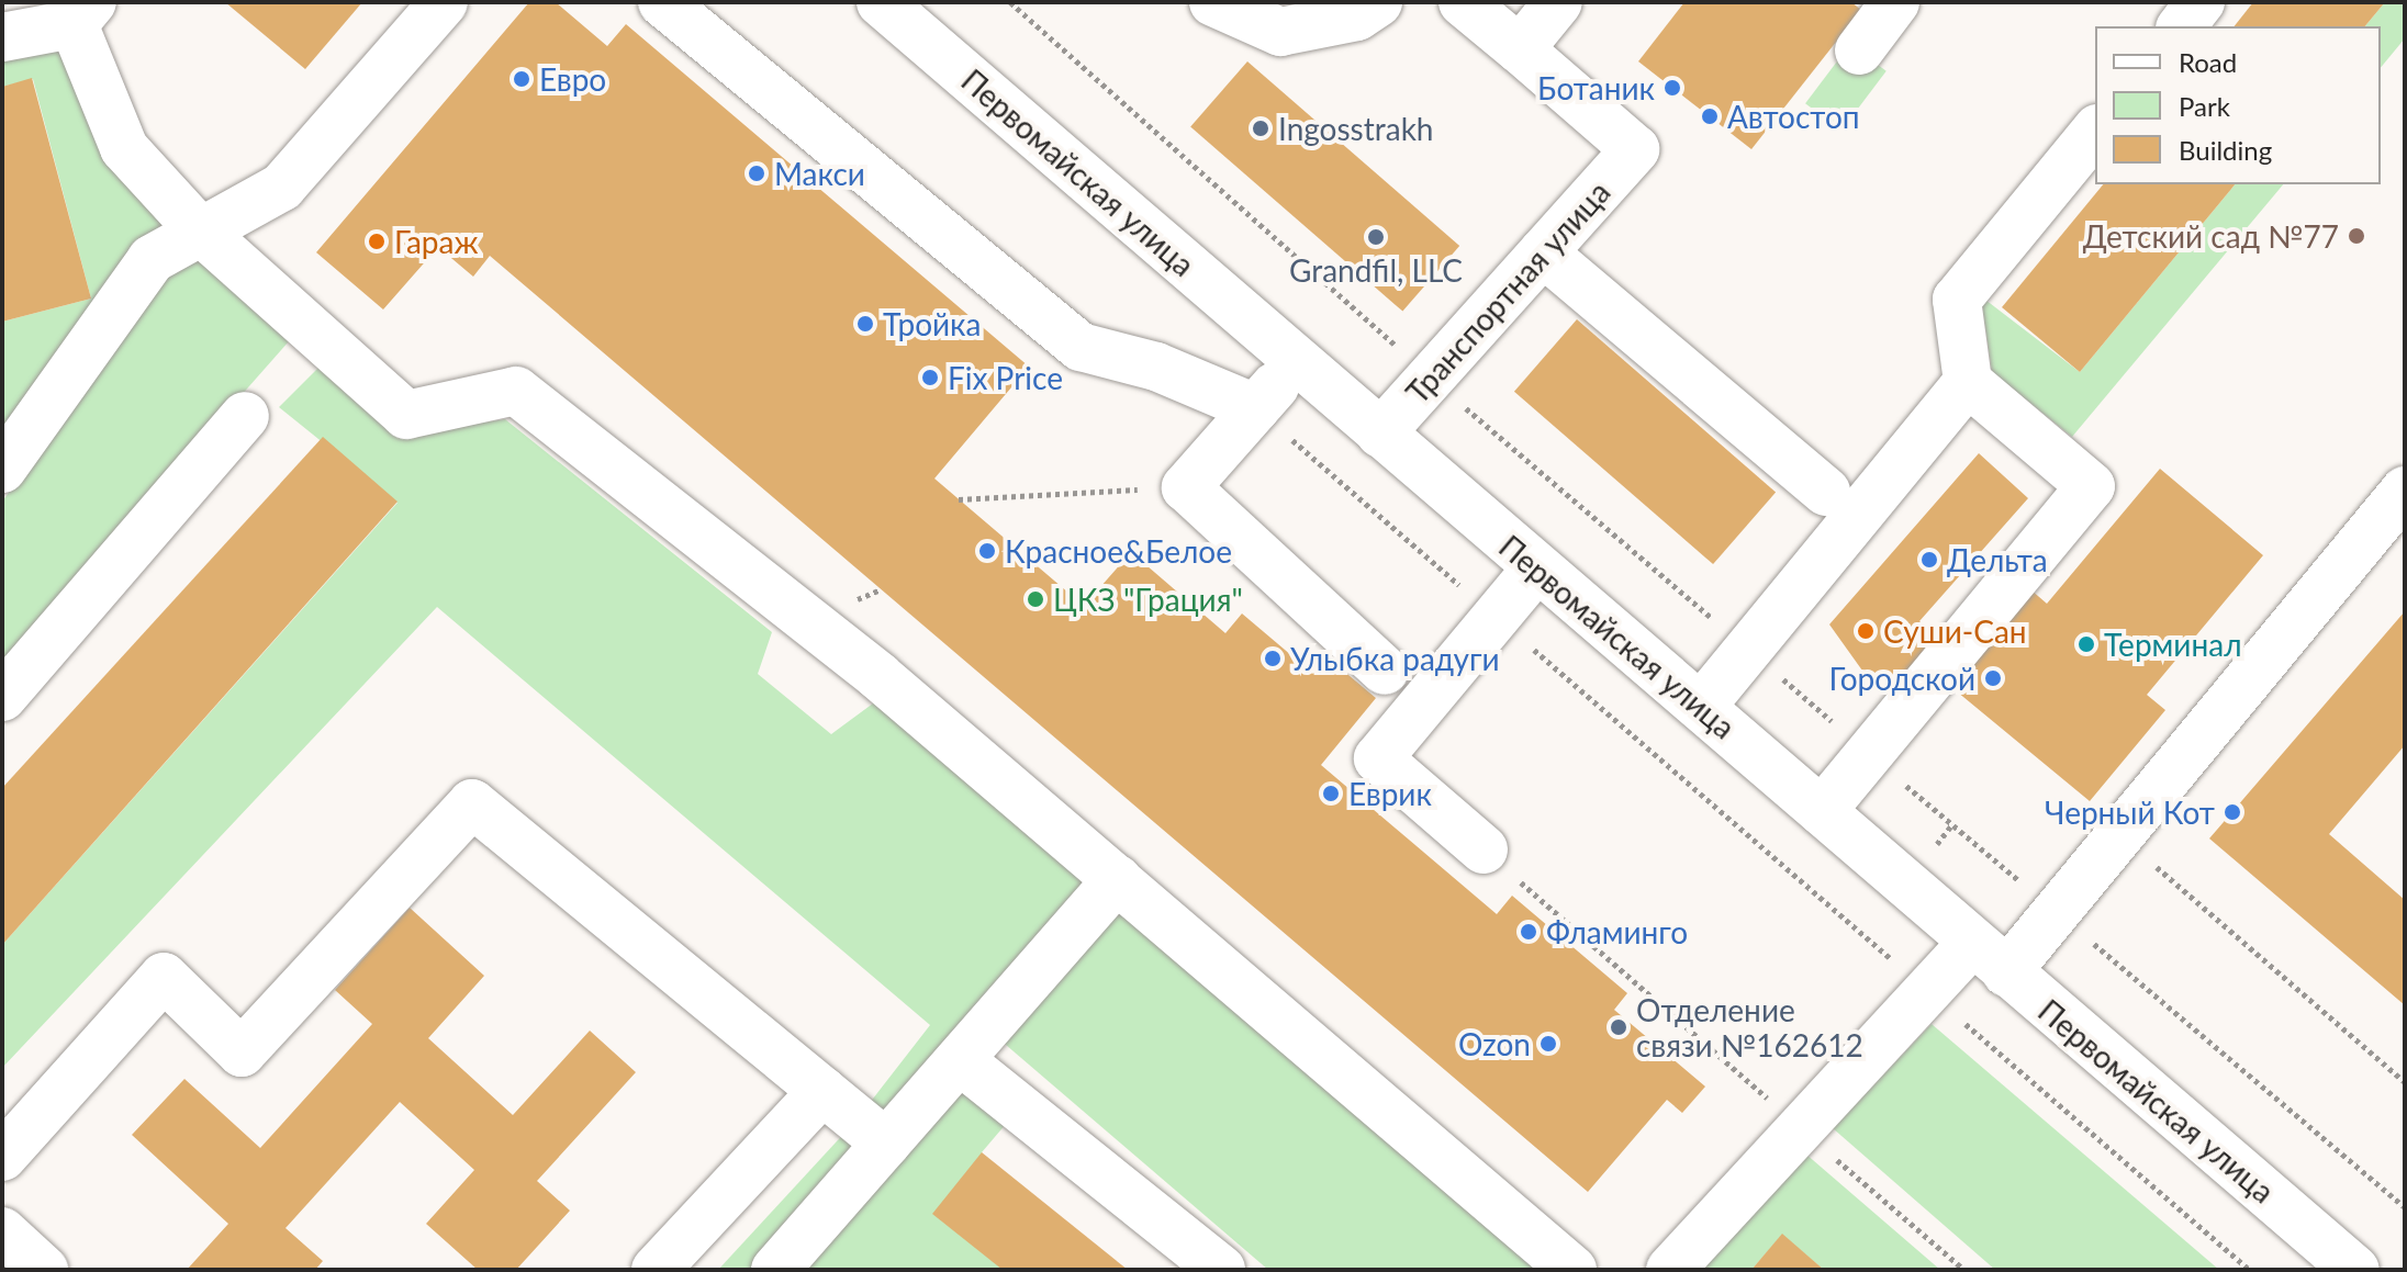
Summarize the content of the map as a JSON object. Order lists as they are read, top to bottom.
{
  "streets": {
    "street": ["Первомайская улица", "Транспортная улица"]
  },
  "crossings": [
    ["Первомайская улица", "Транспортная улица"]
  ],
  "places": [
    "Евро",
    "Ботаник",
    "Автостоп",
    "Ingosstrakh",
    "Макси",
    "Детский сад №77",
    "Grandfil, LLC",
    "Гараж",
    "Тройка",
    "Fix Price",
    "Красное&Белое",
    "Дельта",
    "ЦКЗ \"Грация\"",
    "Суши-Сан",
    "Терминал",
    "Улыбка радуги",
    "Городской",
    "Еврик",
    "Черный Кот",
    "Фламинго",
    "Отделение связи №162612",
    "Ozon"
  ],
  "legend": ["Road", "Park", "Building"]
}
